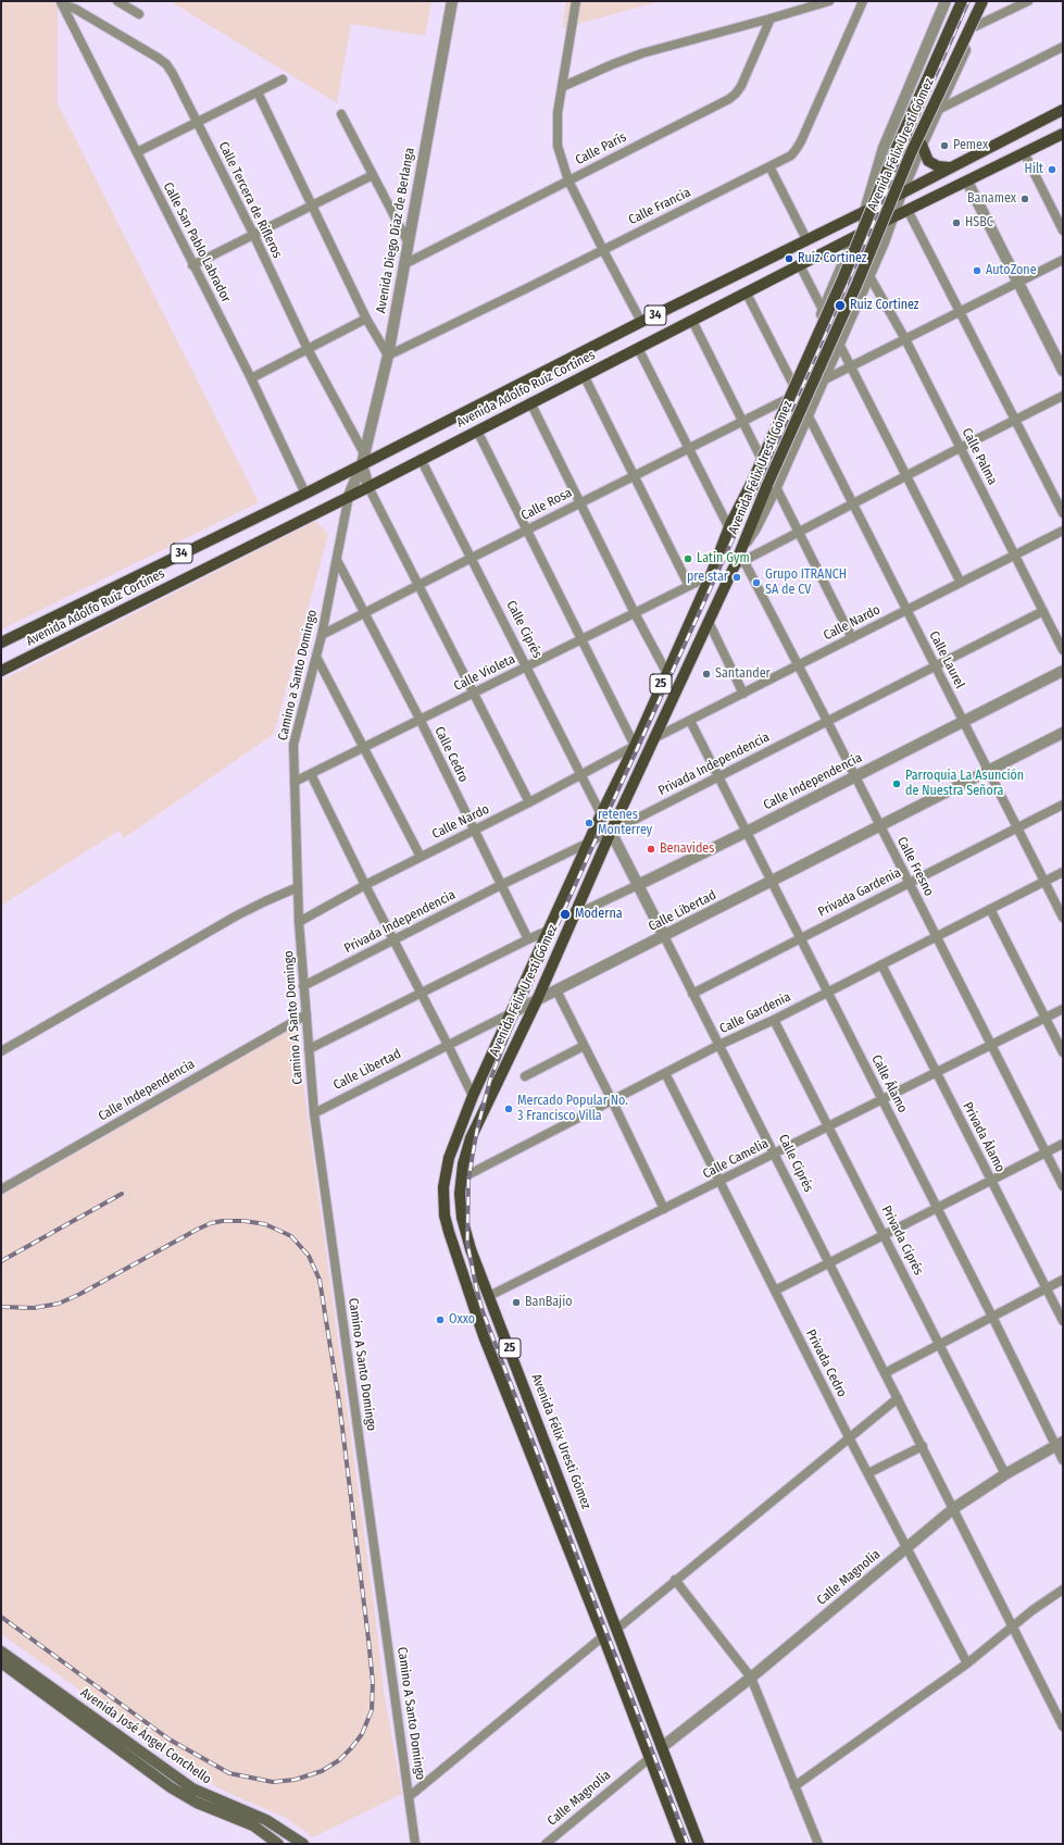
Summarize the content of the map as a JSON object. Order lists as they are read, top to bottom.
{
  "streets": {
    "main road": [
      "Avenida Félix Uresti Gómez",
      "34",
      "Avenida Adolfo Ruíz Cortines",
      "25",
      "Avenida José Ángel Conchello"
    ],
    "street": [
      "Calle París",
      "Calle Tercera de Rifleros",
      "Calle Francia",
      "Avenida Diego Díaz de Berlanga",
      "Calle San Pablo Labrador",
      "Calle Palma",
      "Calle Rosa",
      "Calle Nardo",
      "Calle Ciprés",
      "Calle Laurel",
      "Calle Violeta",
      "Camino a Santo Domingo",
      "Calle Cedro",
      "Privada Independencia",
      "Calle Independencia",
      "Calle Fresno",
      "Privada Gardenia",
      "Calle Libertad",
      "Calle Gardenia",
      "Camino A Santo Domingo",
      "Calle Álamo",
      "Privada Álamo",
      "Calle Camelia",
      "Privada Ciprés",
      "Privada Cedro",
      "Calle Magnolia"
    ]
  },
  "crossings": [
    ["Avenida Félix Uresti Gómez", "Calle Nardo"],
    ["Avenida Félix Uresti Gómez", "Calle Ciprés"],
    ["Avenida Félix Uresti Gómez", "Calle Violeta"],
    ["Avenida Félix Uresti Gómez", "25"],
    ["Avenida Félix Uresti Gómez", "Privada Independencia"],
    ["Avenida Félix Uresti Gómez", "Calle Independencia"],
    ["Avenida Félix Uresti Gómez", "Calle Fresno"],
    ["Avenida Félix Uresti Gómez", "Calle Libertad"],
    ["Avenida Félix Uresti Gómez", "Calle Gardenia"],
    ["Avenida Félix Uresti Gómez", "Calle Camelia"],
    ["Avenida Félix Uresti Gómez", "Calle Magnolia"],
    ["Calle París", "Avenida Diego Díaz de Berlanga"],
    ["Calle Tercera de Rifleros", "Avenida Diego Díaz de Berlanga"],
    ["Calle Tercera de Rifleros", "Calle San Pablo Labrador"],
    ["Calle Tercera de Rifleros", "Avenida Adolfo Ruíz Cortines"],
    ["Calle Francia", "Avenida Diego Díaz de Berlanga"],
    ["Avenida Diego Díaz de Berlanga", "Avenida Adolfo Ruíz Cortines"],
    ["Avenida Diego Díaz de Berlanga", "Camino a Santo Domingo"],
    ["Calle San Pablo Labrador", "Avenida Adolfo Ruíz Cortines"],
    ["Avenida Adolfo Ruíz Cortines", "Calle Ciprés"],
    ["Avenida Adolfo Ruíz Cortines", "Camino a Santo Domingo"],
    ["Calle Palma", "Calle Nardo"],
    ["Calle Palma", "Privada Independencia"],
    ["Calle Rosa", "Calle Ciprés"],
    ["Calle Rosa", "Camino a Santo Domingo"],
    ["Calle Rosa", "Calle Cedro"],
    ["Calle Nardo", "Calle Ciprés"],
    ["Calle Nardo", "Calle Laurel"],
    ["Calle Nardo", "Calle Cedro"],
    ["Calle Nardo", "Calle Fresno"],
    ["Calle Nardo", "Camino A Santo Domingo"],
    ["Calle Nardo", "Calle Álamo"],
    ["Calle Ciprés", "Calle Violeta"],
    ["Calle Ciprés", "Privada Independencia"],
    ["Calle Ciprés", "Calle Independencia"],
    ["Calle Ciprés", "Privada Gardenia"],
    ["Calle Ciprés", "Calle Libertad"],
    ["Calle Ciprés", "Calle Gardenia"],
    ["Calle Ciprés", "Calle Camelia"],
    ["Calle Ciprés", "Calle Magnolia"],
    ["Calle Laurel", "Privada Independencia"],
    ["Calle Laurel", "Calle Independencia"],
    ["Calle Laurel", "Privada Gardenia"],
    ["Calle Laurel", "Calle Libertad"],
    ["Calle Laurel", "Calle Gardenia"],
    ["Calle Violeta", "Camino a Santo Domingo"],
    ["Calle Violeta", "Calle Cedro"],
    ["Camino a Santo Domingo", "Calle Cedro"],
    ["Camino a Santo Domingo", "Camino A Santo Domingo"],
    ["Calle Cedro", "Privada Independencia"],
    ["Privada Independencia", "Calle Fresno"],
    ["Privada Independencia", "Camino A Santo Domingo"],
    ["Privada Independencia", "Calle Álamo"],
    ["Calle Independencia", "Calle Fresno"],
    ["Calle Independencia", "Camino A Santo Domingo"],
    ["Calle Independencia", "Calle Álamo"],
    ["Calle Fresno", "Privada Gardenia"],
    ["Calle Fresno", "Calle Libertad"],
    ["Calle Fresno", "Calle Gardenia"],
    ["Calle Fresno", "Calle Camelia"],
    ["Privada Gardenia", "Calle Álamo"],
    ["Calle Libertad", "Camino A Santo Domingo"],
    ["Calle Libertad", "Calle Álamo"],
    ["Calle Gardenia", "Calle Álamo"],
    ["Calle Gardenia", "Privada Álamo"],
    ["Calle Gardenia", "Privada Ciprés"],
    ["Calle Gardenia", "Privada Cedro"],
    ["Calle Álamo", "Calle Camelia"],
    ["Calle Álamo", "Calle Magnolia"],
    ["Privada Álamo", "Calle Camelia"],
    ["Calle Camelia", "Privada Ciprés"],
    ["Calle Camelia", "Privada Cedro"],
    ["Privada Ciprés", "Calle Magnolia"],
    ["Privada Cedro", "Calle Magnolia"]
  ],
  "places": [
    "Pemex",
    "Hilt",
    "Banamex",
    "HSBC",
    "Ruíz Cortinez",
    "AutoZone",
    "Ruiz Cortinez",
    "Latin Gym",
    "pre star",
    "Grupo ITRANCH SA de CV",
    "Santander",
    "Parroquia La Asunción de Nuestra Señora",
    "retenes Monterrey",
    "Benavides",
    "Moderna",
    "Mercado Popular No. 3 Francisco Villa",
    "BanBajío",
    "Oxxo"
  ]
}
